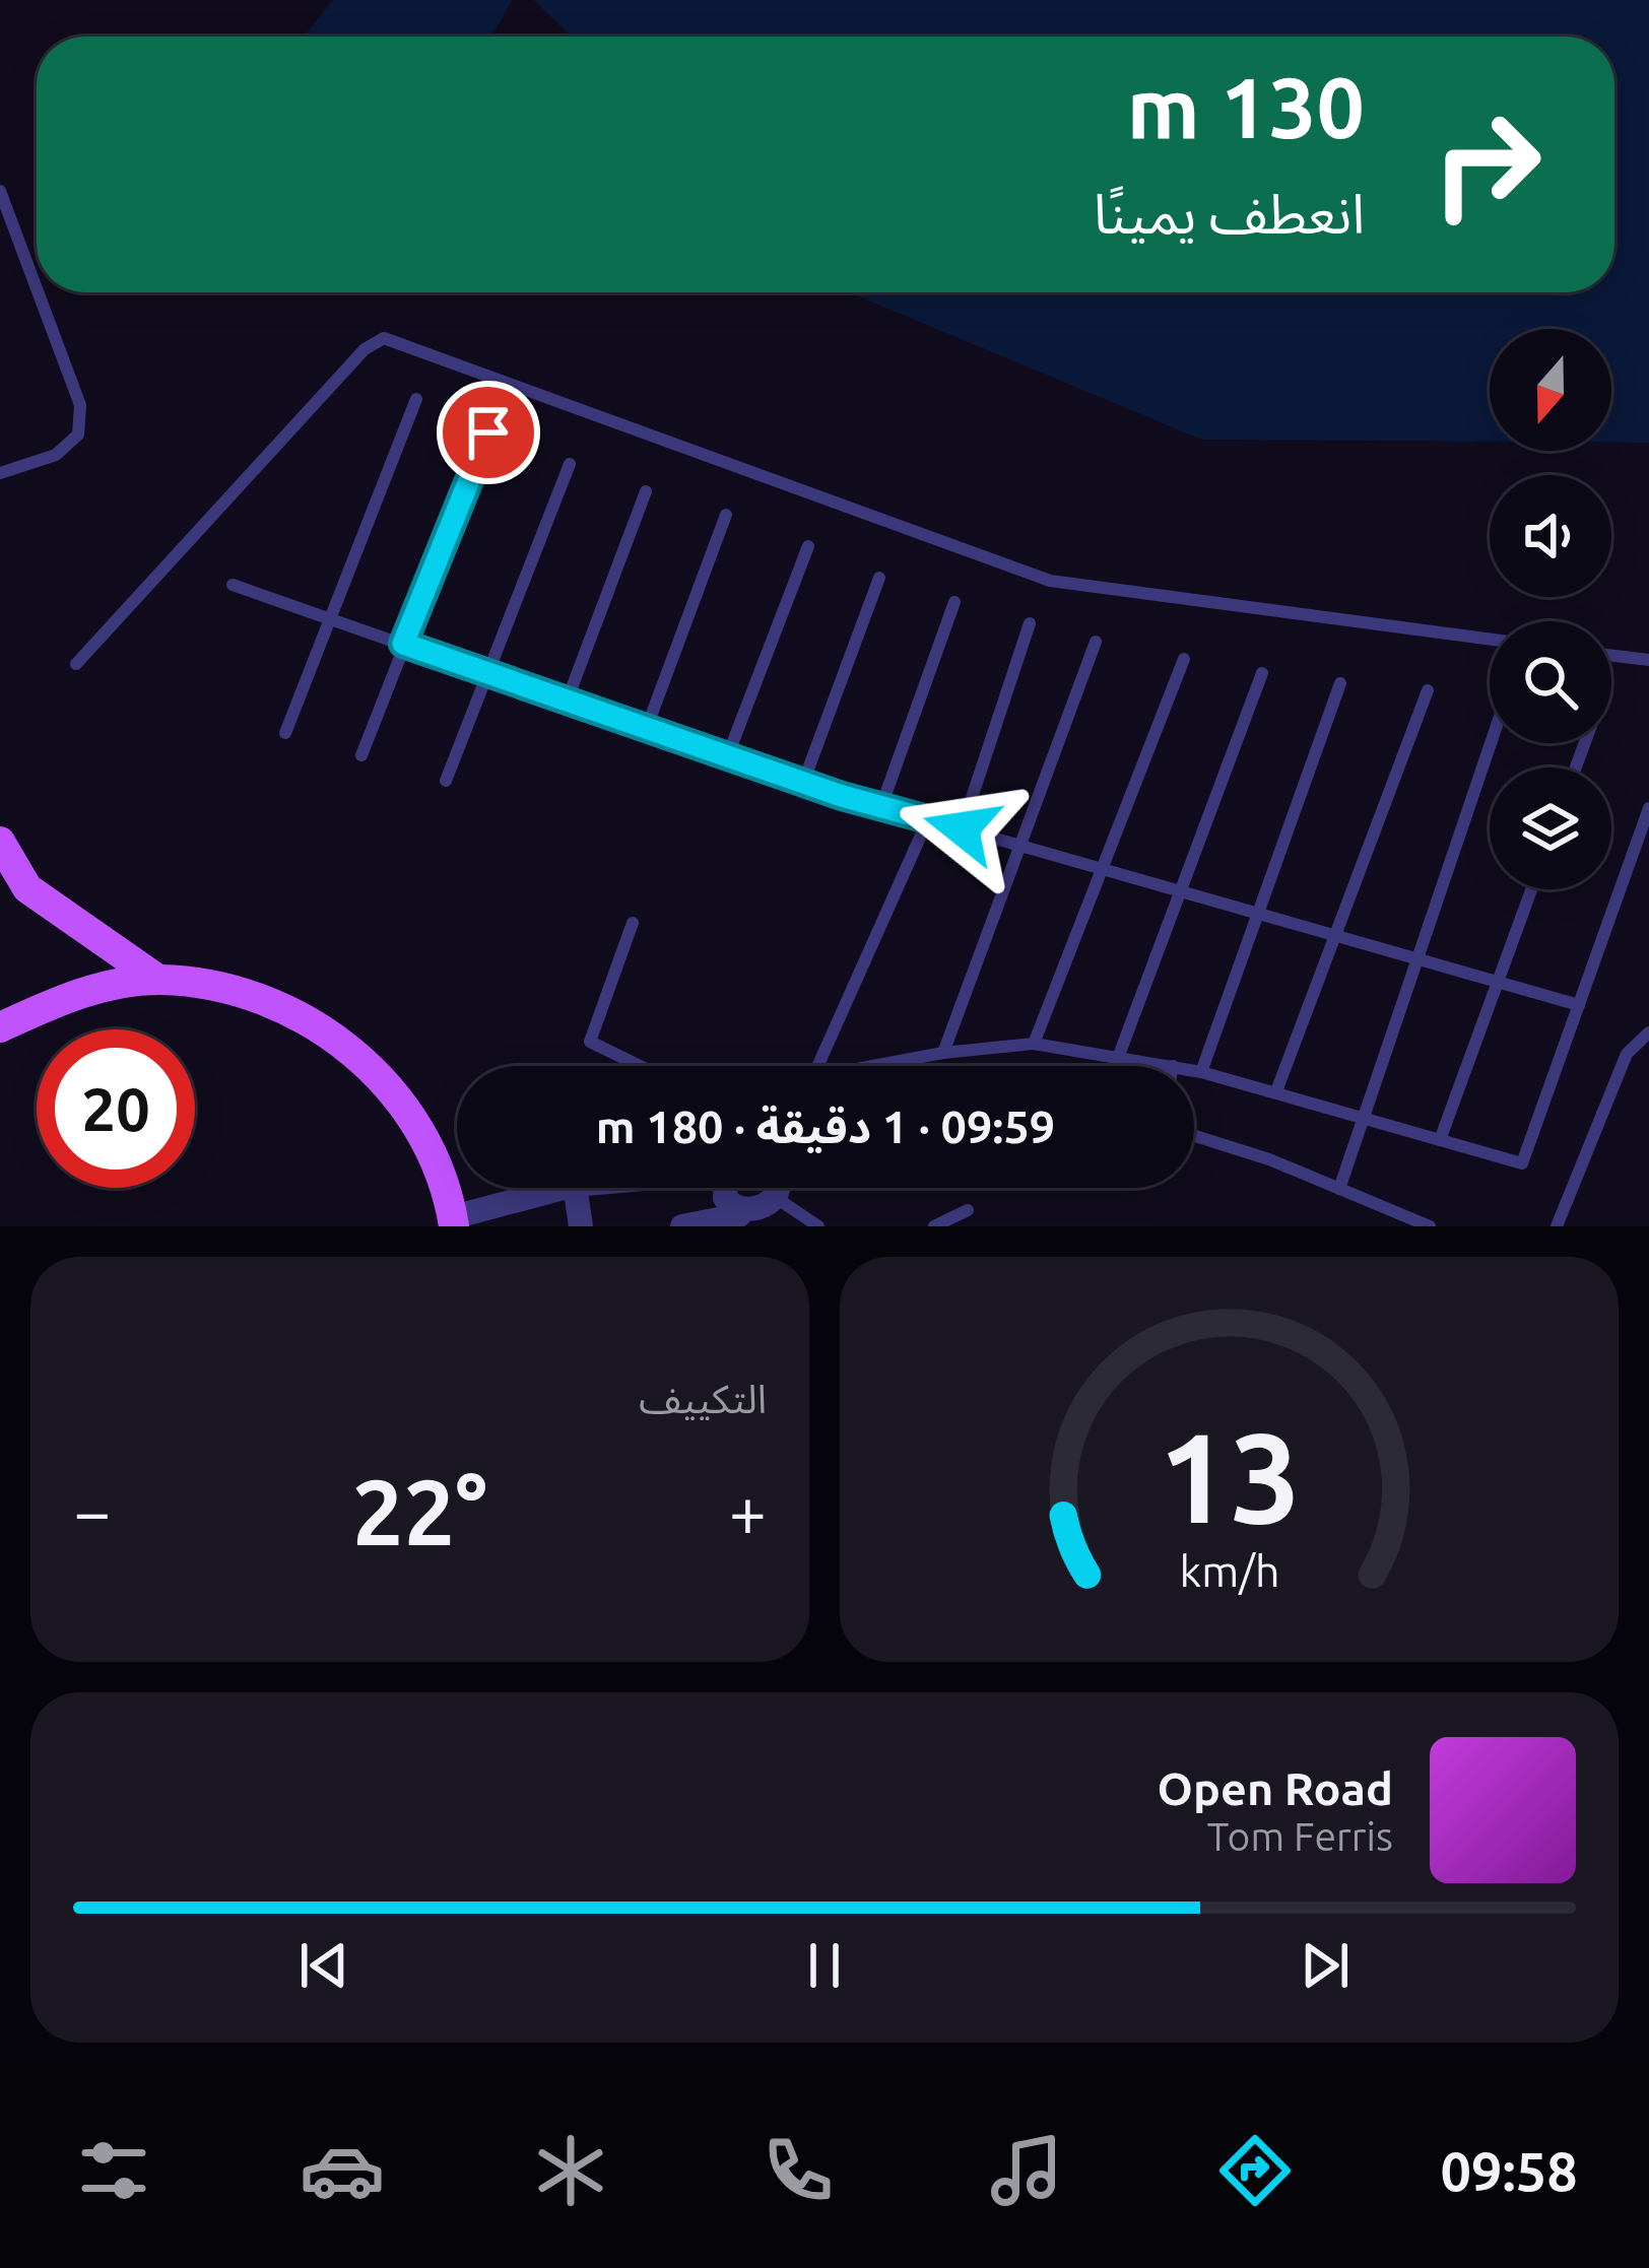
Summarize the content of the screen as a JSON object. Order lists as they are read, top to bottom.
{
  "north": "bottom",
  "page": {
    "turn": ["130 m", "انعطف يمينًا"],
    "limit": "20",
    "trip": "09:59 · 1 دقيقة · 180 m",
    "tile": "التكييف",
    "heat": ["−", "22°", "+"],
    "song": ["Open Road", "Tom Ferris"],
    "tabs": "09:58",
    "gauge": ["13", "km/h"]
  }
}
